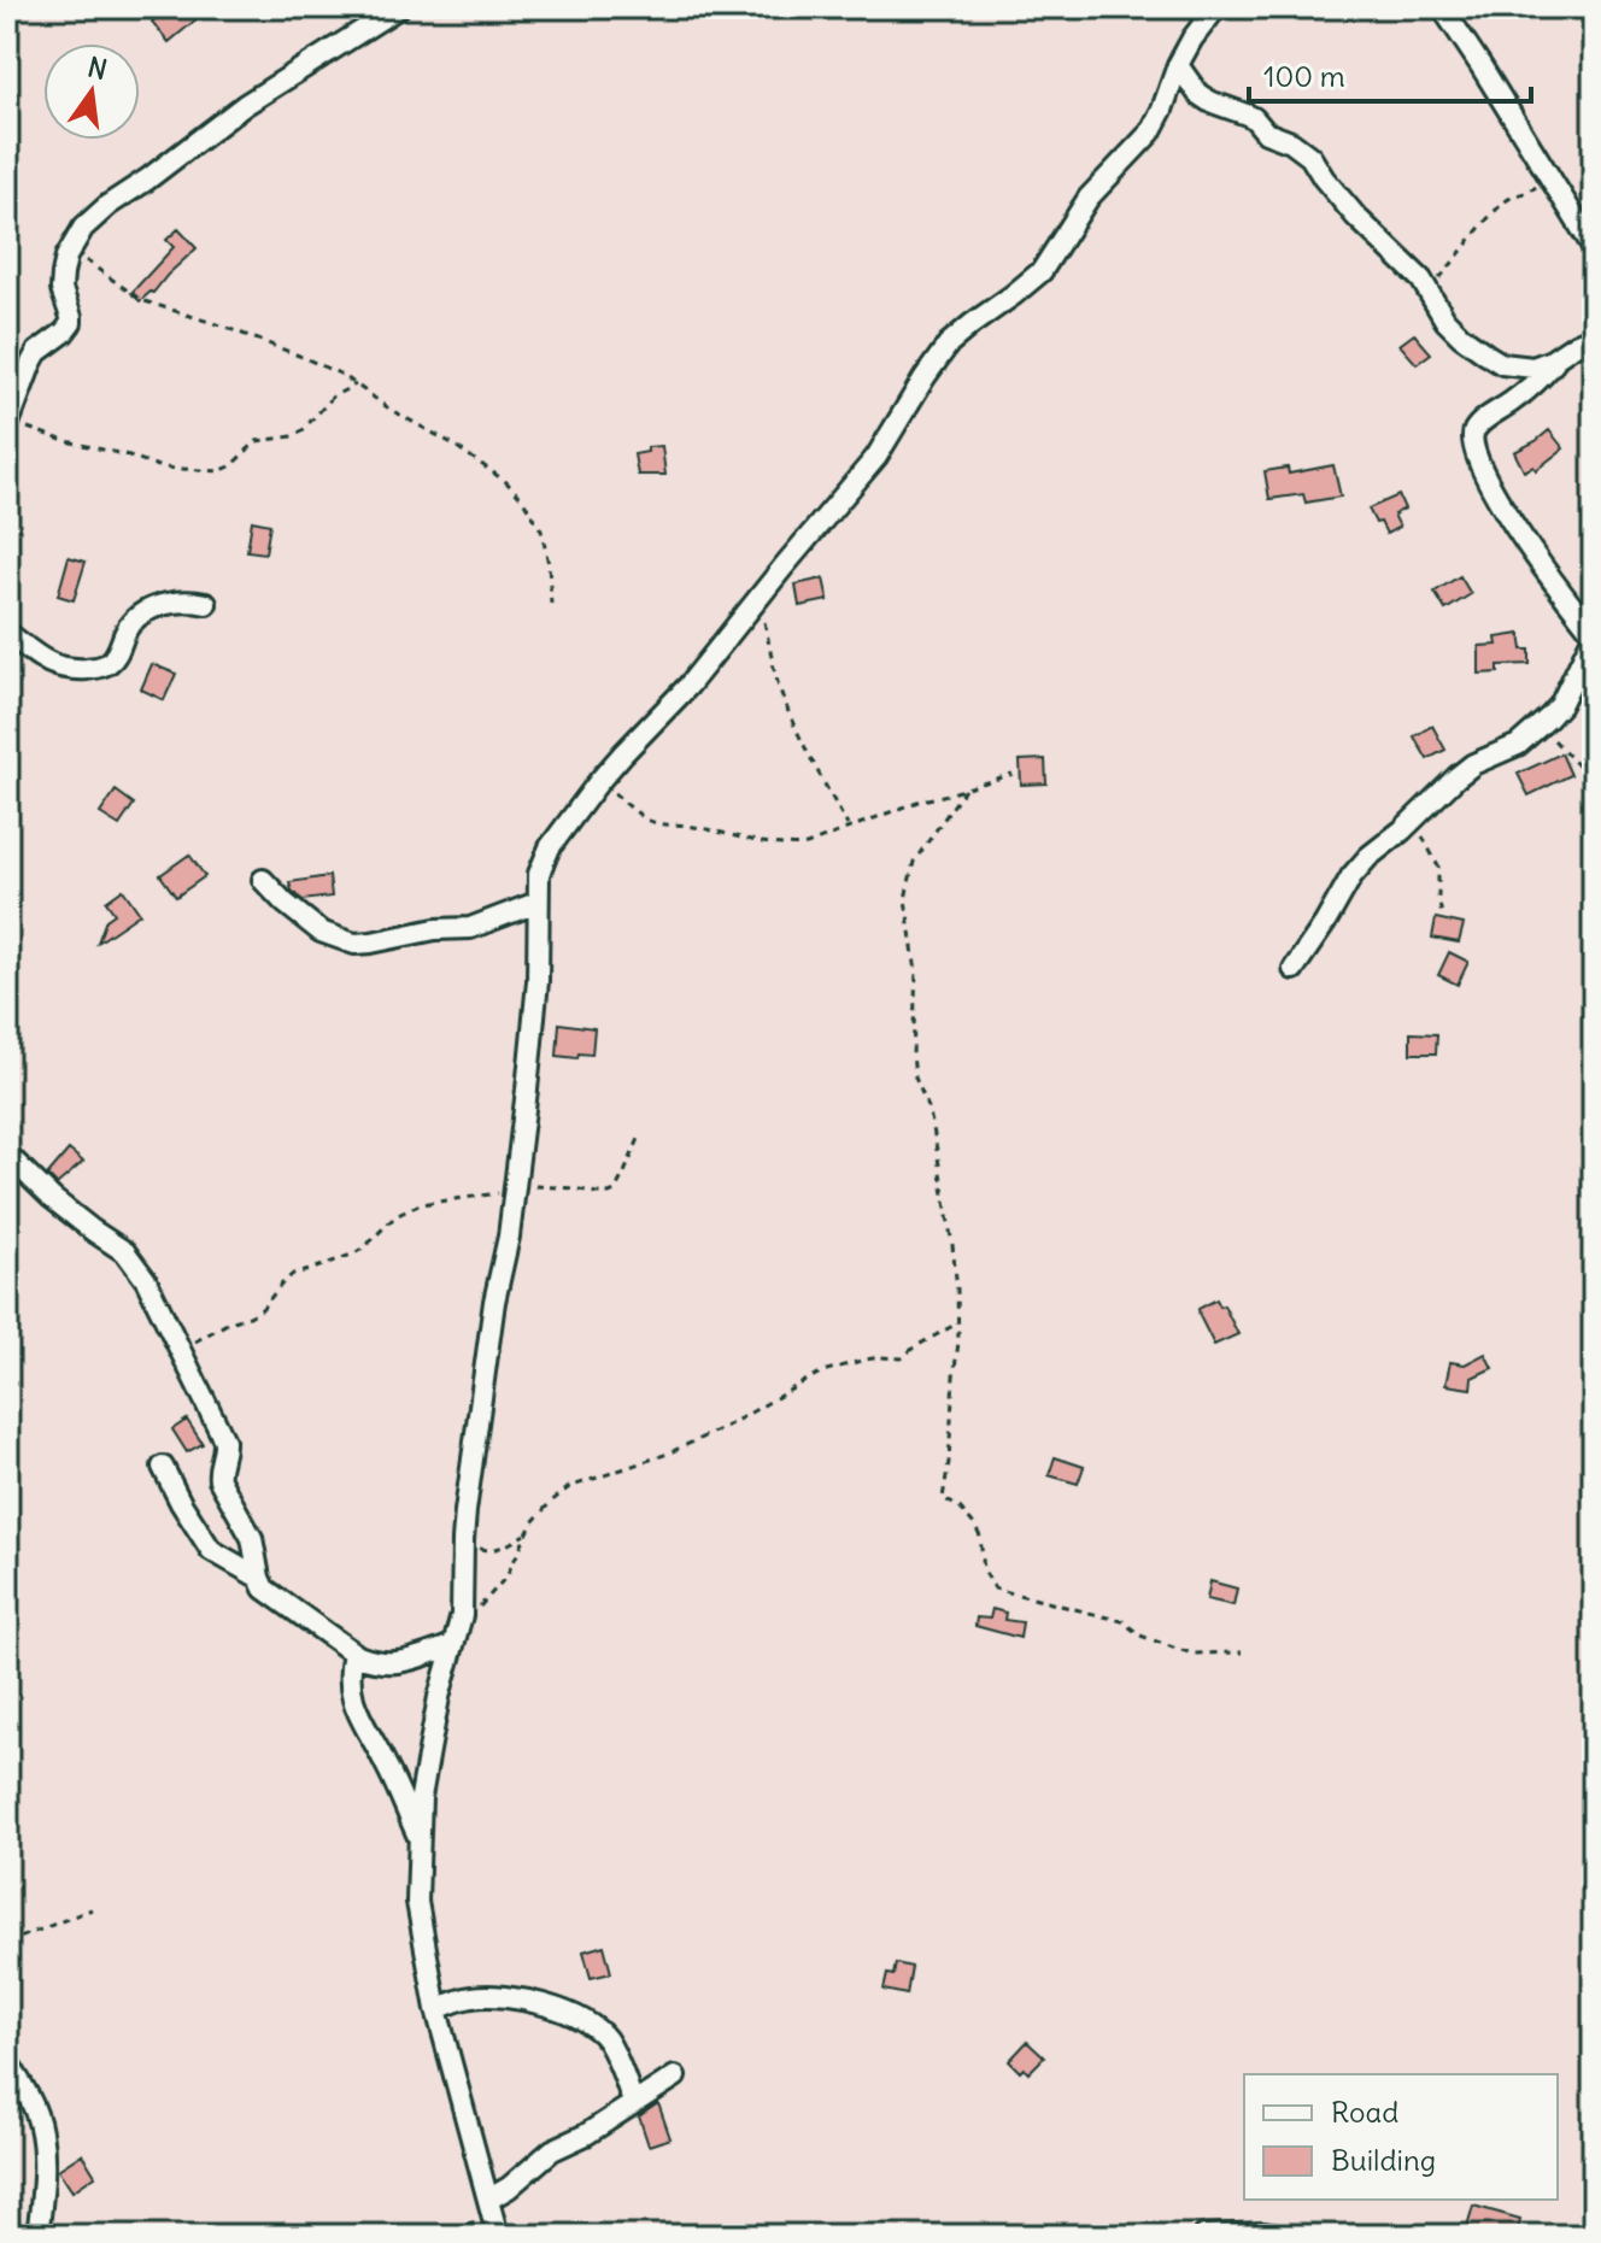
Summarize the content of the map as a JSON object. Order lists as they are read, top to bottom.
{
  "legend": ["Road", "Building"],
  "scale_bar": "100 m",
  "north": "top"
}
